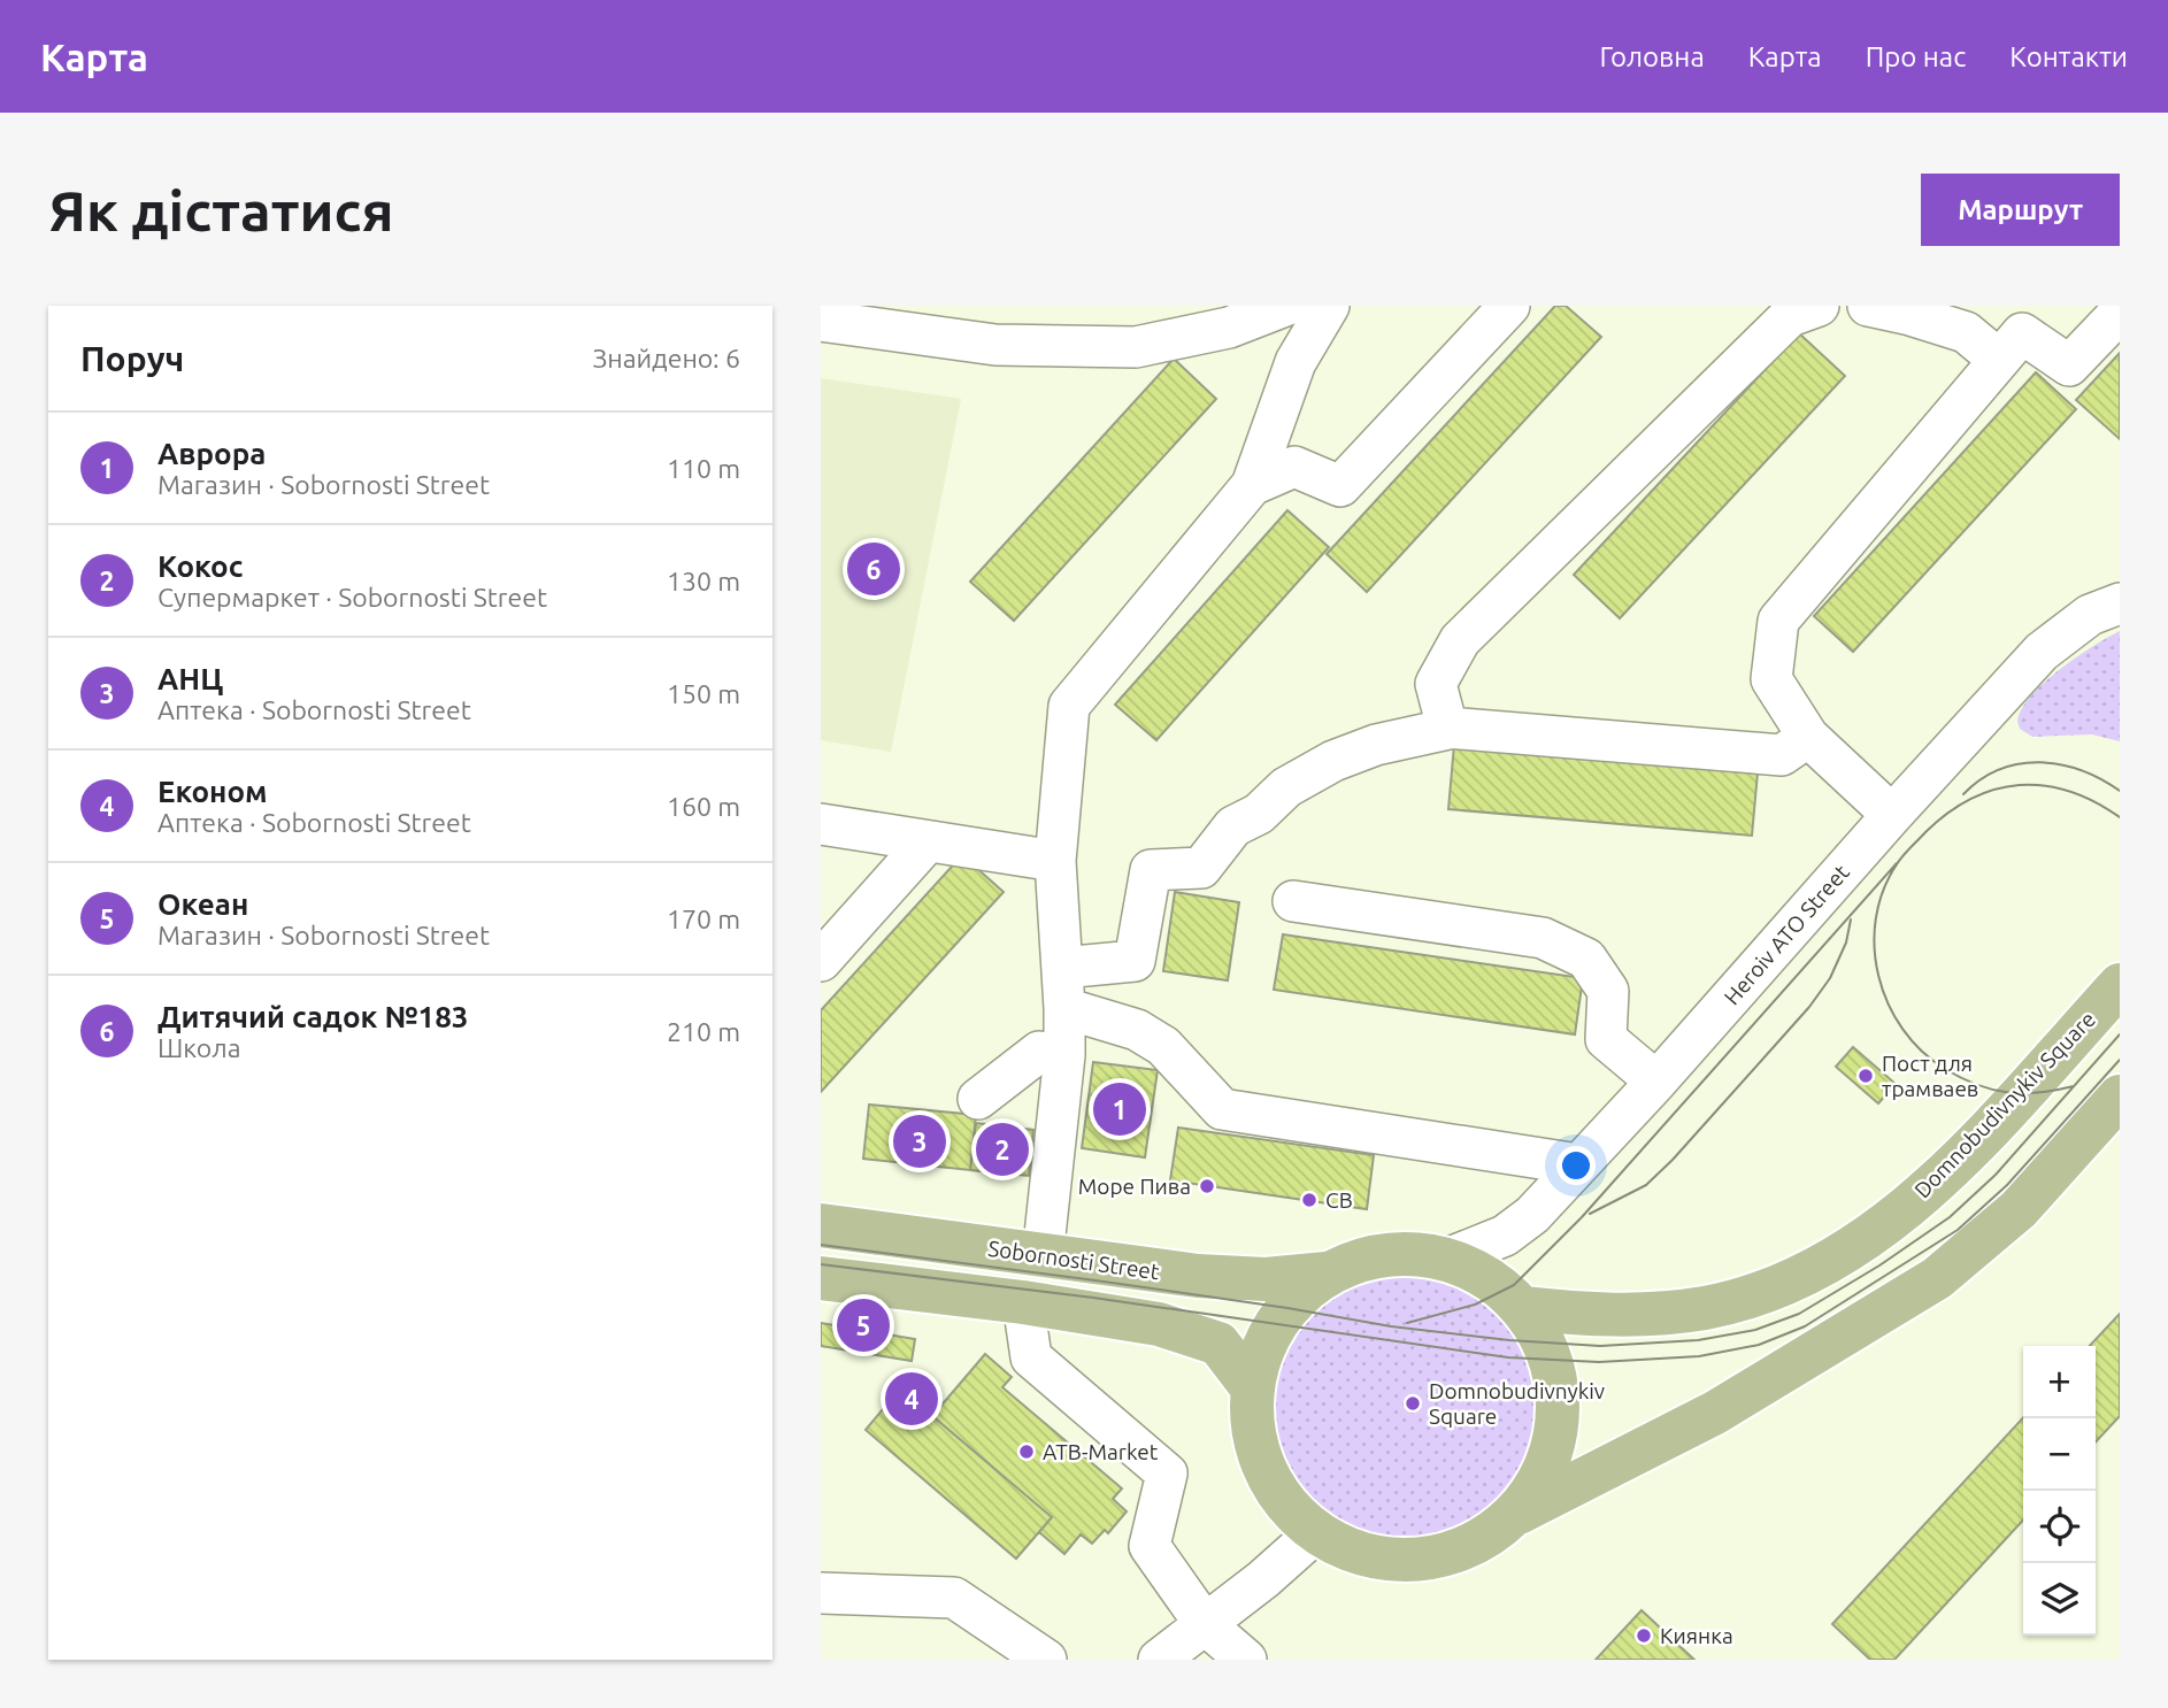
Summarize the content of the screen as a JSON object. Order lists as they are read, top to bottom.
{
  "streets": {
    "main road": ["Domnobudivnykiv Square", "Sobornosti Street"],
    "street": ["Heroiv ATO Street"]
  },
  "places": [
    "Пост для трамваев",
    "Море Пива",
    "СВ",
    "Domnobudivnykiv Square",
    "ATB-Market",
    "Киянка"
  ],
  "page": {
    "header": "Карта",
    "nav": [
      "Головна",
      "Карта",
      "Про нас",
      "Контакти"
    ],
    "buttons": "Маршрут",
    "title": "Як дістатися",
    "heading": ["Поруч", "Знайдено: 6"],
    "list": [
      {
        "mark": "1",
        "name": "Аврора",
        "note": "Магазин · Sobornosti Street",
        "value": "110 m"
      },
      {
        "mark": "2",
        "name": "Кокос",
        "note": "Супермаркет · Sobornosti Street",
        "value": "130 m"
      },
      {
        "mark": "3",
        "name": "АНЦ",
        "note": "Аптека · Sobornosti Street",
        "value": "150 m"
      },
      {
        "mark": "4",
        "name": "Економ",
        "note": "Аптека · Sobornosti Street",
        "value": "160 m"
      },
      {
        "mark": "5",
        "name": "Океан",
        "note": "Магазин · Sobornosti Street",
        "value": "170 m"
      },
      {
        "mark": "6",
        "name": "Дитячий садок №183",
        "note": "Школа",
        "value": "210 m"
      }
    ],
    "pins": [
      "6",
      "1",
      "3",
      "2",
      "5",
      "4"
    ],
    "map_buttons": ["+", "−"]
  }
}
